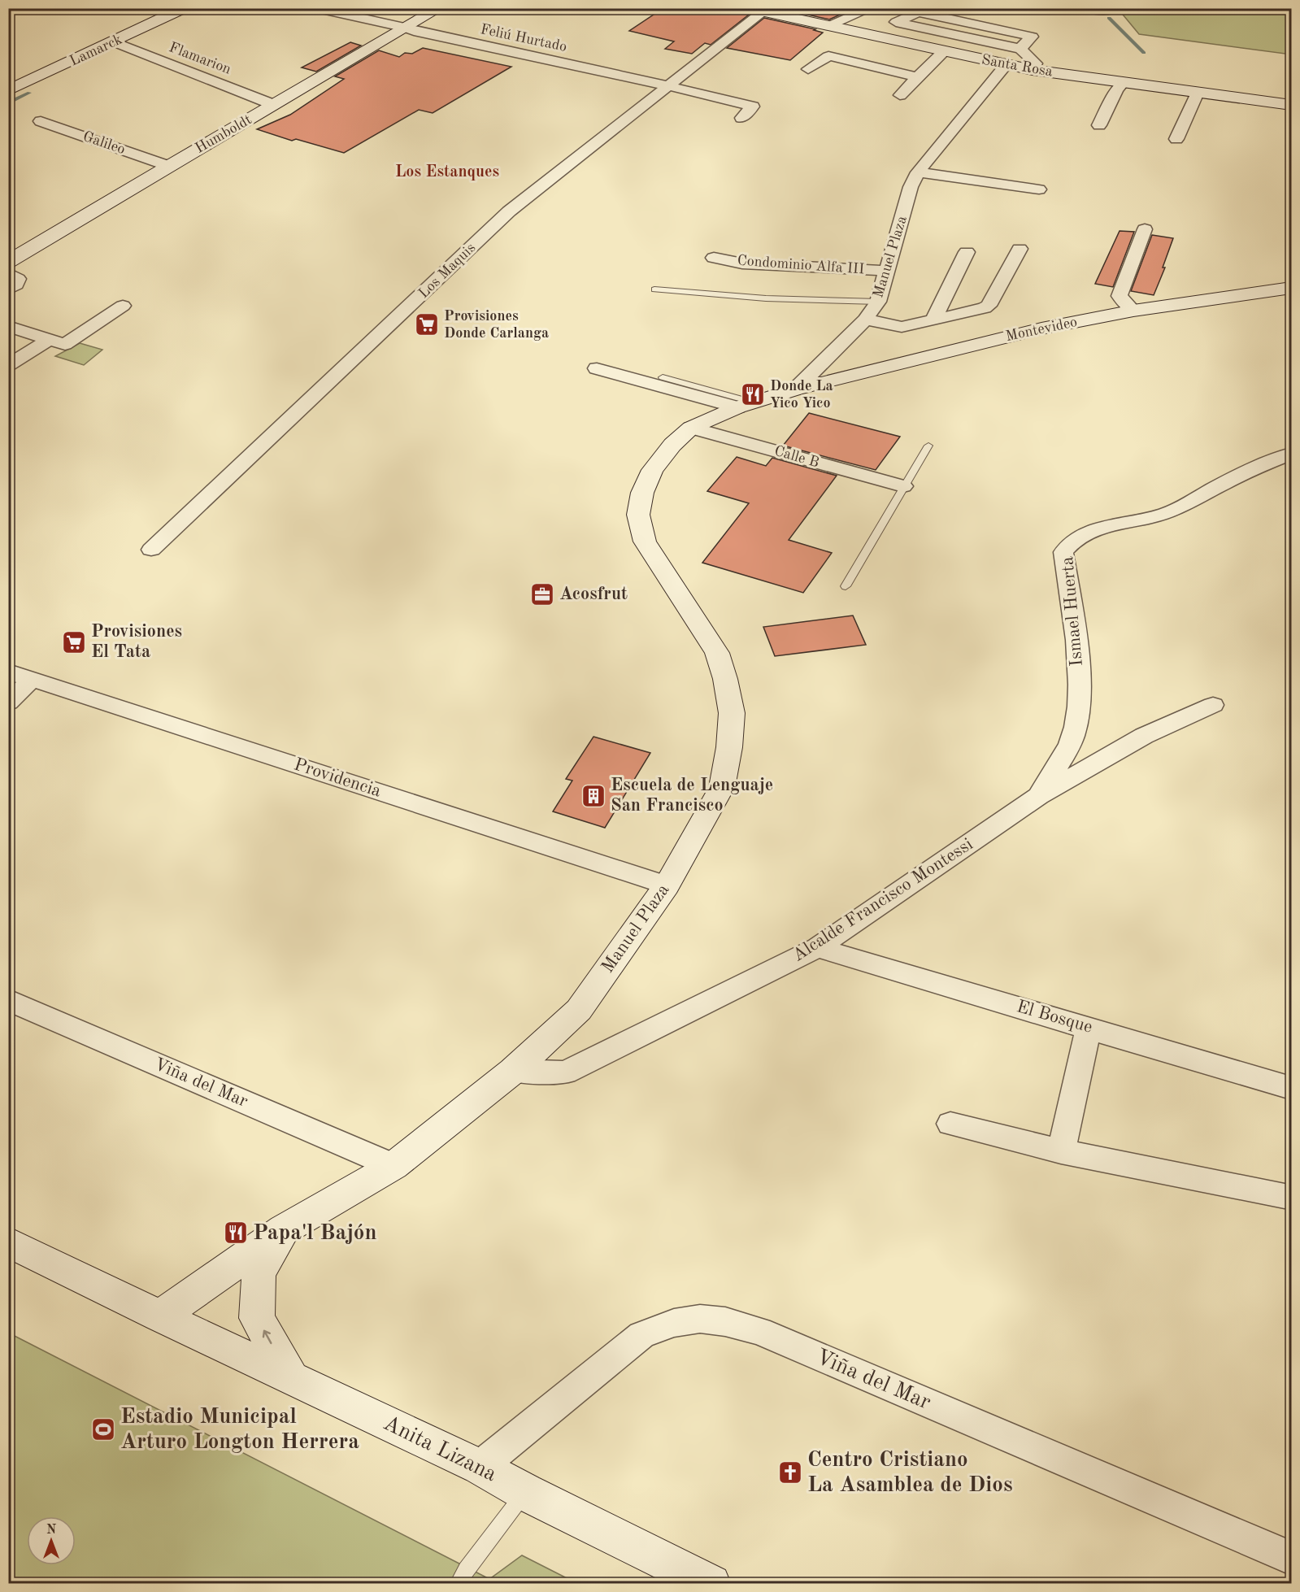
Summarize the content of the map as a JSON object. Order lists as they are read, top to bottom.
{
  "streets": {
    "street": [
      "Feliú Hurtado",
      "Lamarck",
      "Flamarion",
      "Santa Rosa",
      "Humboldt",
      "Galileo",
      "Manuel Plaza",
      "Condominio Alfa III",
      "Los Maquis",
      "Montevideo",
      "Calle B",
      "Ismael Huerta",
      "Providencia",
      "Alcalde Francisco Montessi",
      "El Bosque",
      "Viña del Mar",
      "Anita Lizana"
    ]
  },
  "crossings": [
    ["Feliú Hurtado", "Humboldt"],
    ["Feliú Hurtado", "Los Maquis"],
    ["Lamarck", "Flamarion"],
    ["Flamarion", "Humboldt"],
    ["Santa Rosa", "Manuel Plaza"],
    ["Santa Rosa", "Los Maquis"],
    ["Humboldt", "Galileo"],
    ["Manuel Plaza", "Condominio Alfa III"],
    ["Manuel Plaza", "Montevideo"],
    ["Manuel Plaza", "Calle B"],
    ["Manuel Plaza", "Providencia"],
    ["Manuel Plaza", "Alcalde Francisco Montessi"],
    ["Manuel Plaza", "Viña del Mar"],
    ["Manuel Plaza", "Anita Lizana"],
    ["Ismael Huerta", "Alcalde Francisco Montessi"],
    ["Alcalde Francisco Montessi", "El Bosque"],
    ["Viña del Mar", "Anita Lizana"]
  ],
  "districts": ["Los Estanques"],
  "places": {
    "supermarket": ["Provisiones Donde Carlanga", "Provisiones El Tata"],
    "restaurant": ["Donde La Yico Yico", "Papa'l Bajón"],
    "office": ["Acosfrut"],
    "building": ["Escuela de Lenguaje San Francisco"],
    "sports": ["Estadio Municipal Arturo Longton Herrera"],
    "church": ["Centro Cristiano La Asamblea de Dios"]
  },
  "north": "top"
}
